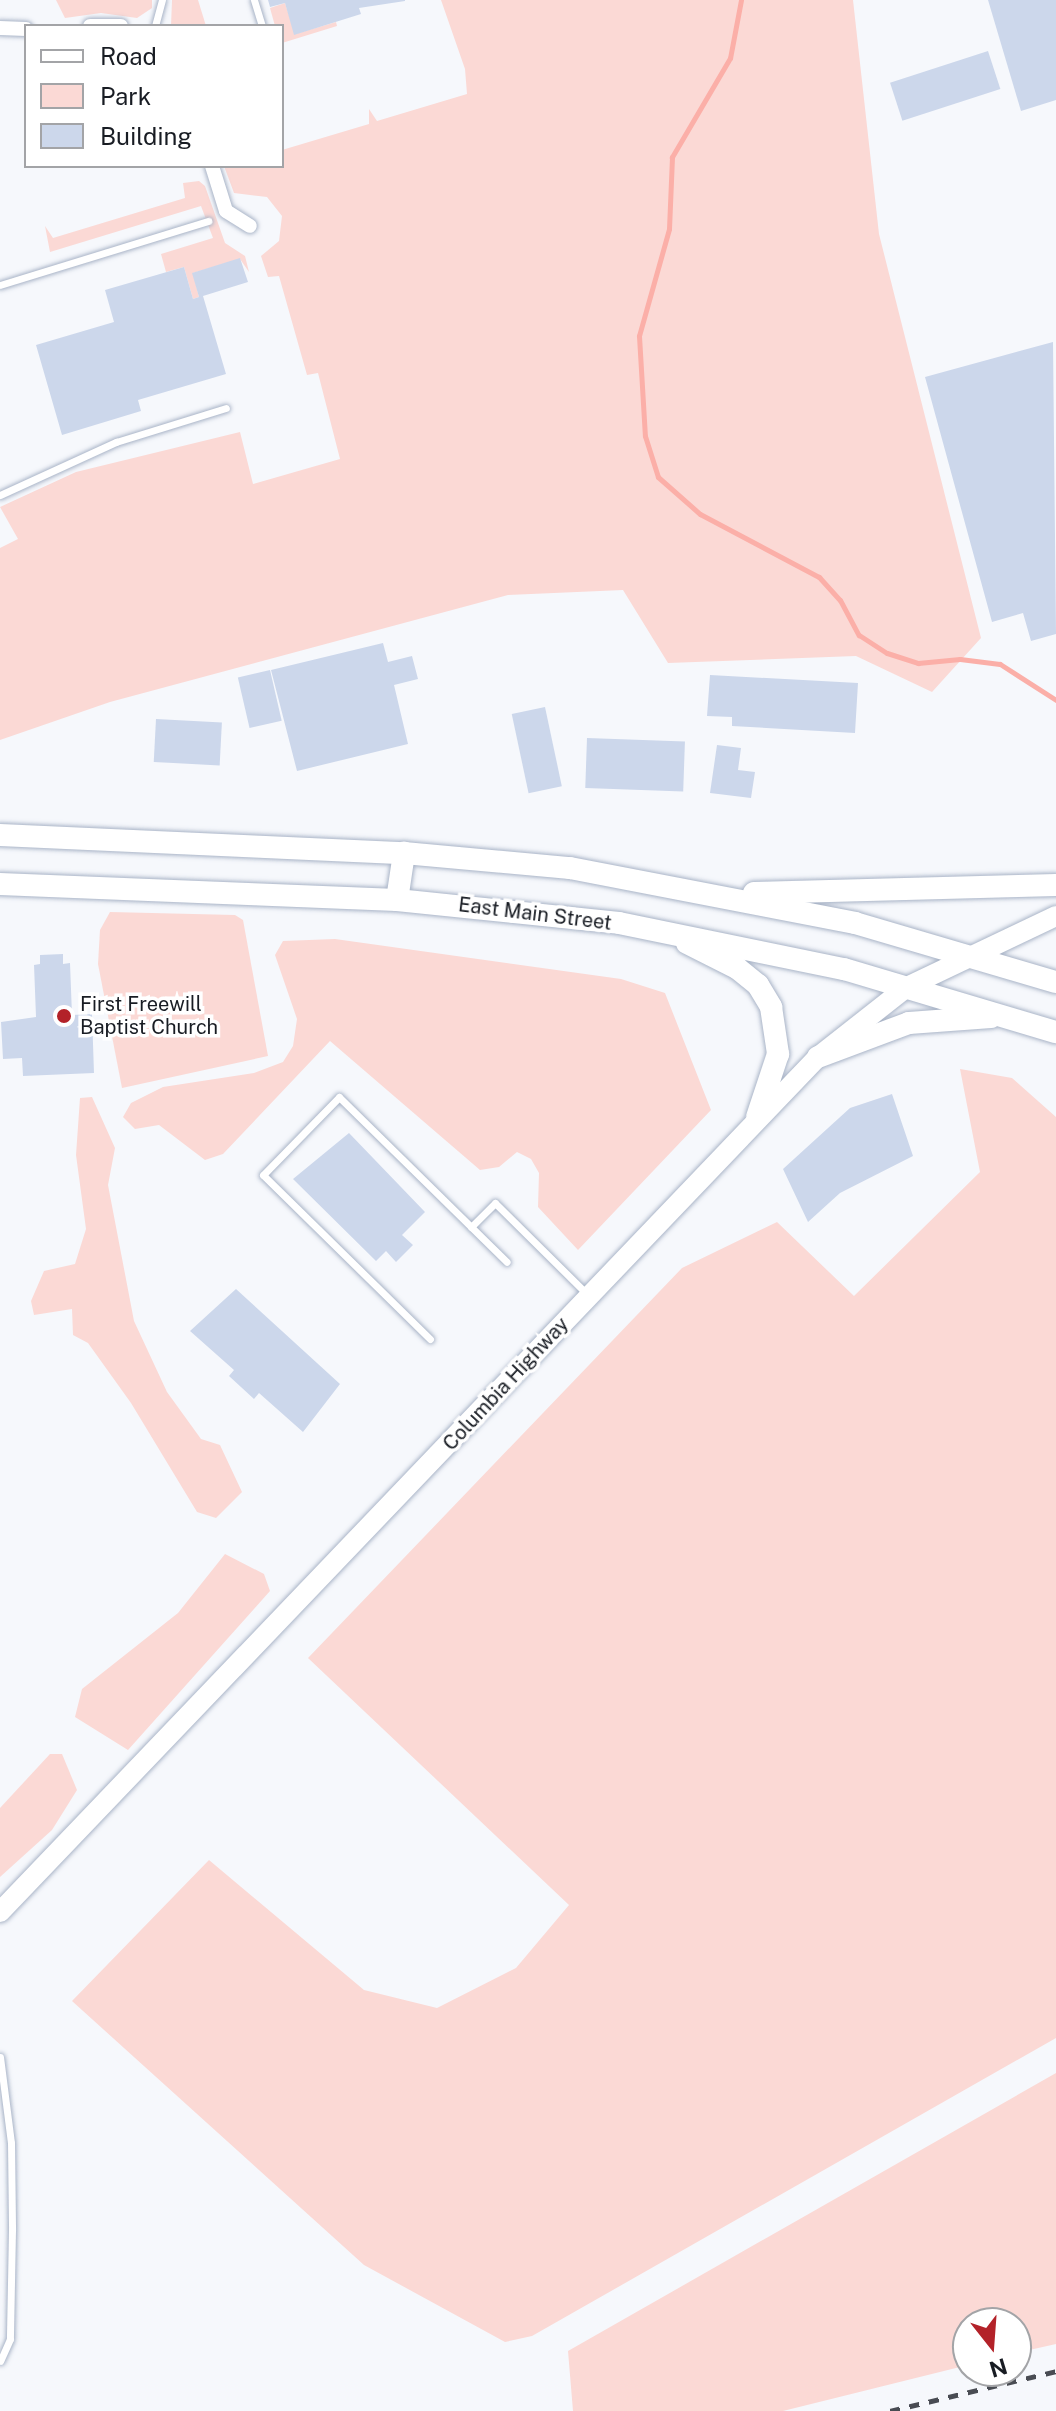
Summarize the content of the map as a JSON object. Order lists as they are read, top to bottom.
{
  "streets": {
    "main road": ["East Main Street", "Columbia Highway"]
  },
  "crossings": [
    ["East Main Street", "Columbia Highway"]
  ],
  "places": ["First Freewill Baptist Church"],
  "legend": ["Road", "Park", "Building"],
  "north": "bottom"
}
